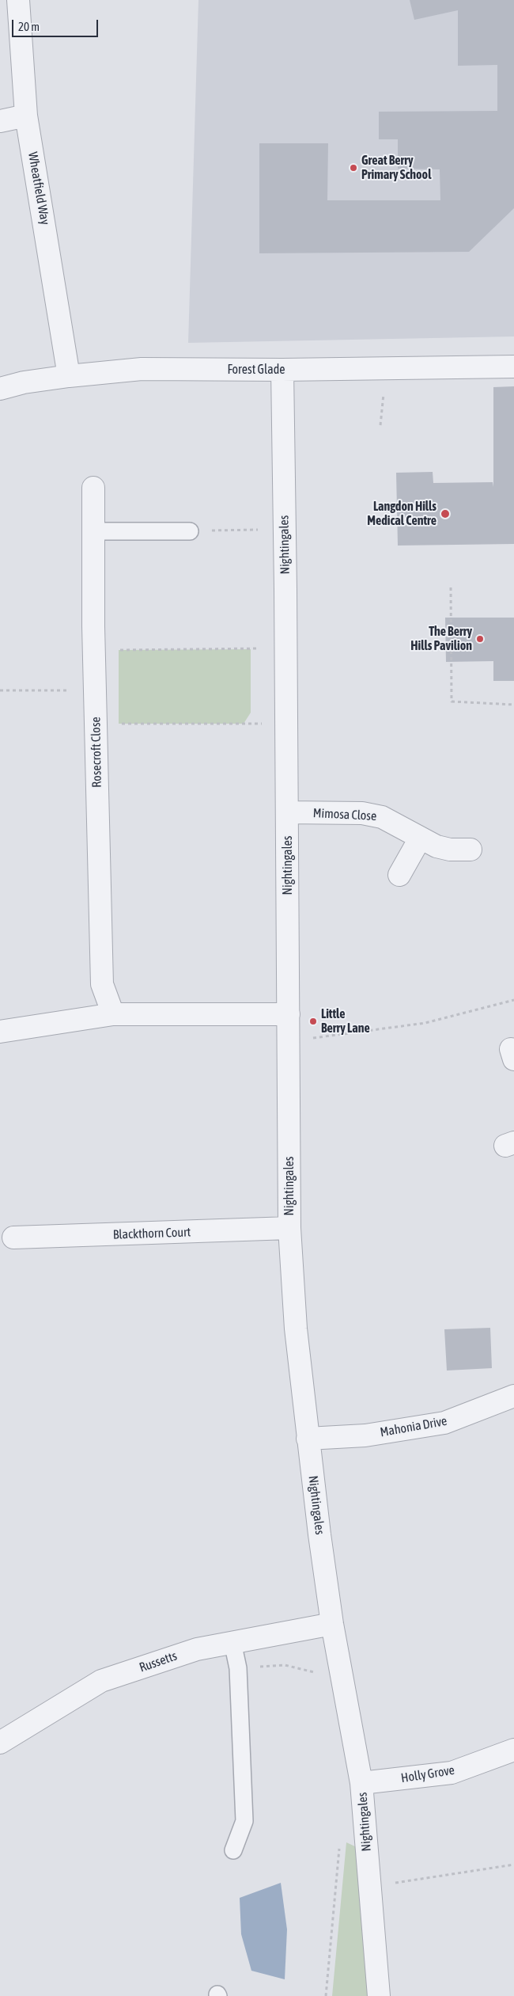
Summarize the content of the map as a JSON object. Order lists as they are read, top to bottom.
{
  "streets": {
    "street": [
      "Wheatfield Way",
      "Forest Glade",
      "Nightingales",
      "Rosecroft Close",
      "Mimosa Close",
      "Blackthorn Court",
      "Mahonia Drive",
      "Russetts",
      "Holly Grove"
    ]
  },
  "crossings": [
    ["Wheatfield Way", "Forest Glade"],
    ["Forest Glade", "Nightingales"],
    ["Nightingales", "Mimosa Close"],
    ["Nightingales", "Blackthorn Court"],
    ["Nightingales", "Mahonia Drive"],
    ["Nightingales", "Russetts"],
    ["Nightingales", "Holly Grove"]
  ],
  "places": [
    "Great Berry Primary School",
    "Langdon Hills Medical Centre",
    "The Berry Hills Pavilion",
    "Little Berry Lane"
  ],
  "scale_bar": "20 m"
}
